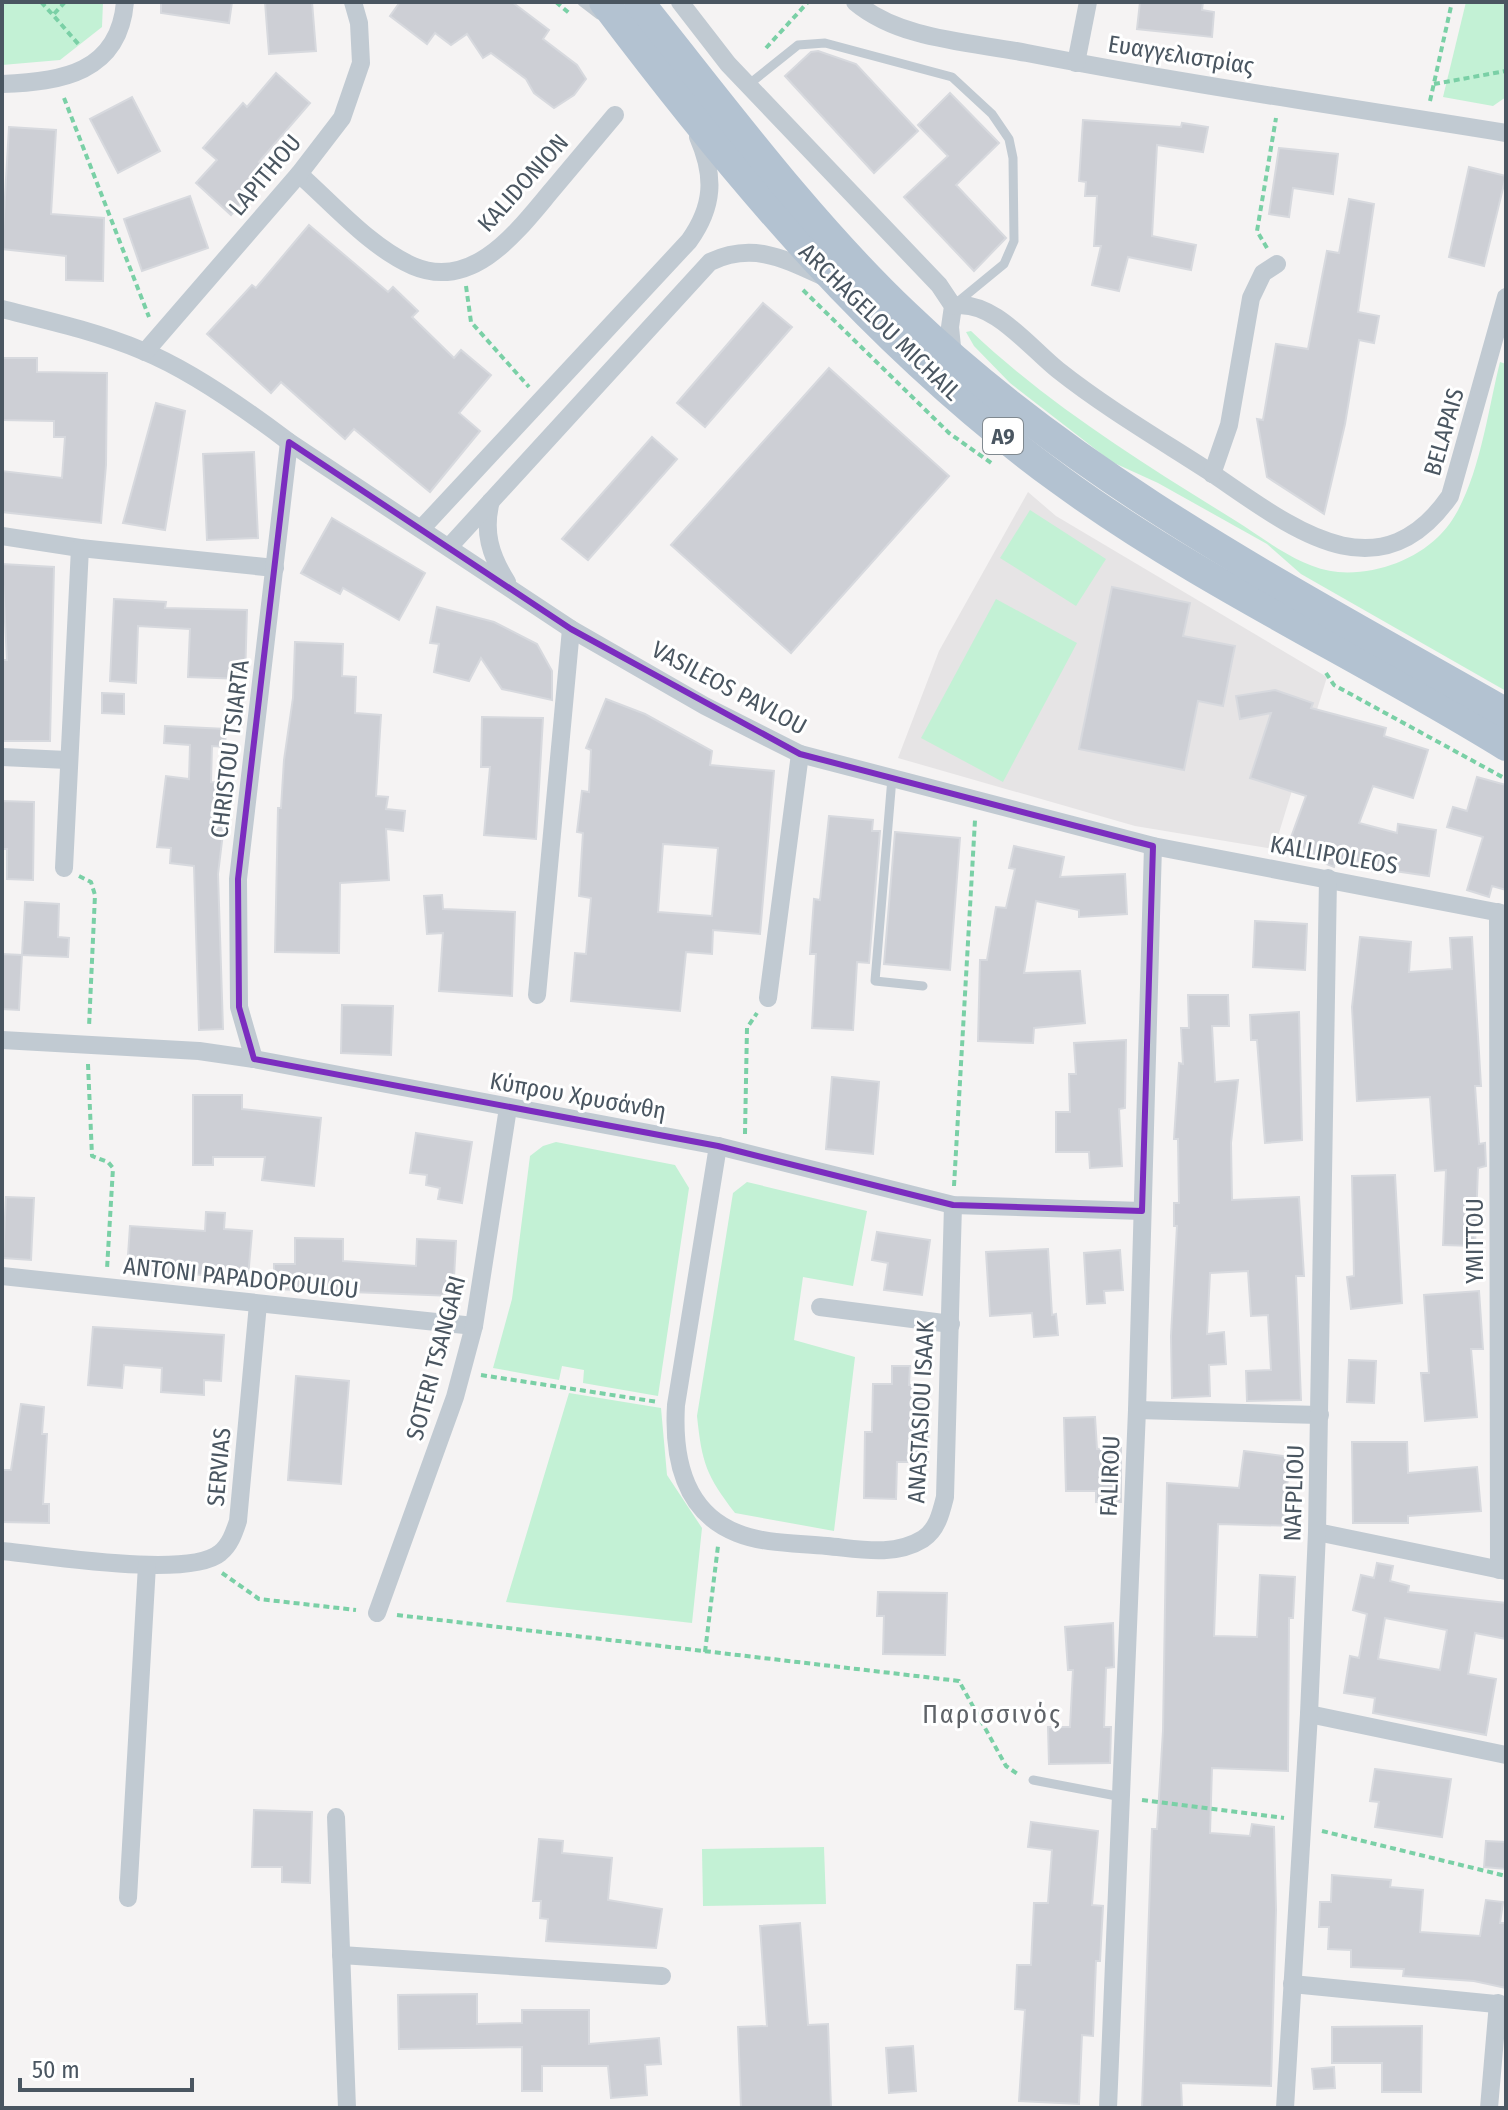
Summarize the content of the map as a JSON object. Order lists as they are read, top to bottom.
{
  "streets": {
    "main road": ["ARCHAGELOU MICHAIL", "A9"],
    "street": [
      "Ευαγγελιστρίας",
      "LAPITHOU",
      "KALIDONION",
      "BELAPAIS",
      "VASILEOS PAVLOU",
      "CHRISTOU TSIARTA",
      "KALLIPOLEOS",
      "Κύπρου Χρυσάνθη",
      "YMITTOU",
      "ANTONI PAPADOPOULOU",
      "SOTERI TSANGARI",
      "ANASTASIOU ISAAK",
      "SERVIAS",
      "FALIROU",
      "NAFPLIOU"
    ]
  },
  "crossings": [
    ["LAPITHOU", "KALIDONION"],
    ["LAPITHOU", "VASILEOS PAVLOU"],
    ["VASILEOS PAVLOU", "CHRISTOU TSIARTA"],
    ["VASILEOS PAVLOU", "KALLIPOLEOS"],
    ["VASILEOS PAVLOU", "FALIROU"],
    ["CHRISTOU TSIARTA", "Κύπρου Χρυσάνθη"],
    ["KALLIPOLEOS", "YMITTOU"],
    ["KALLIPOLEOS", "FALIROU"],
    ["KALLIPOLEOS", "NAFPLIOU"],
    ["Κύπρου Χρυσάνθη", "SOTERI TSANGARI"],
    ["Κύπρου Χρυσάνθη", "ANASTASIOU ISAAK"],
    ["Κύπρου Χρυσάνθη", "FALIROU"],
    ["ANTONI PAPADOPOULOU", "SOTERI TSANGARI"],
    ["ANTONI PAPADOPOULOU", "SERVIAS"]
  ],
  "districts": ["Παρισσινός"],
  "scale_bar": "50 m"
}
